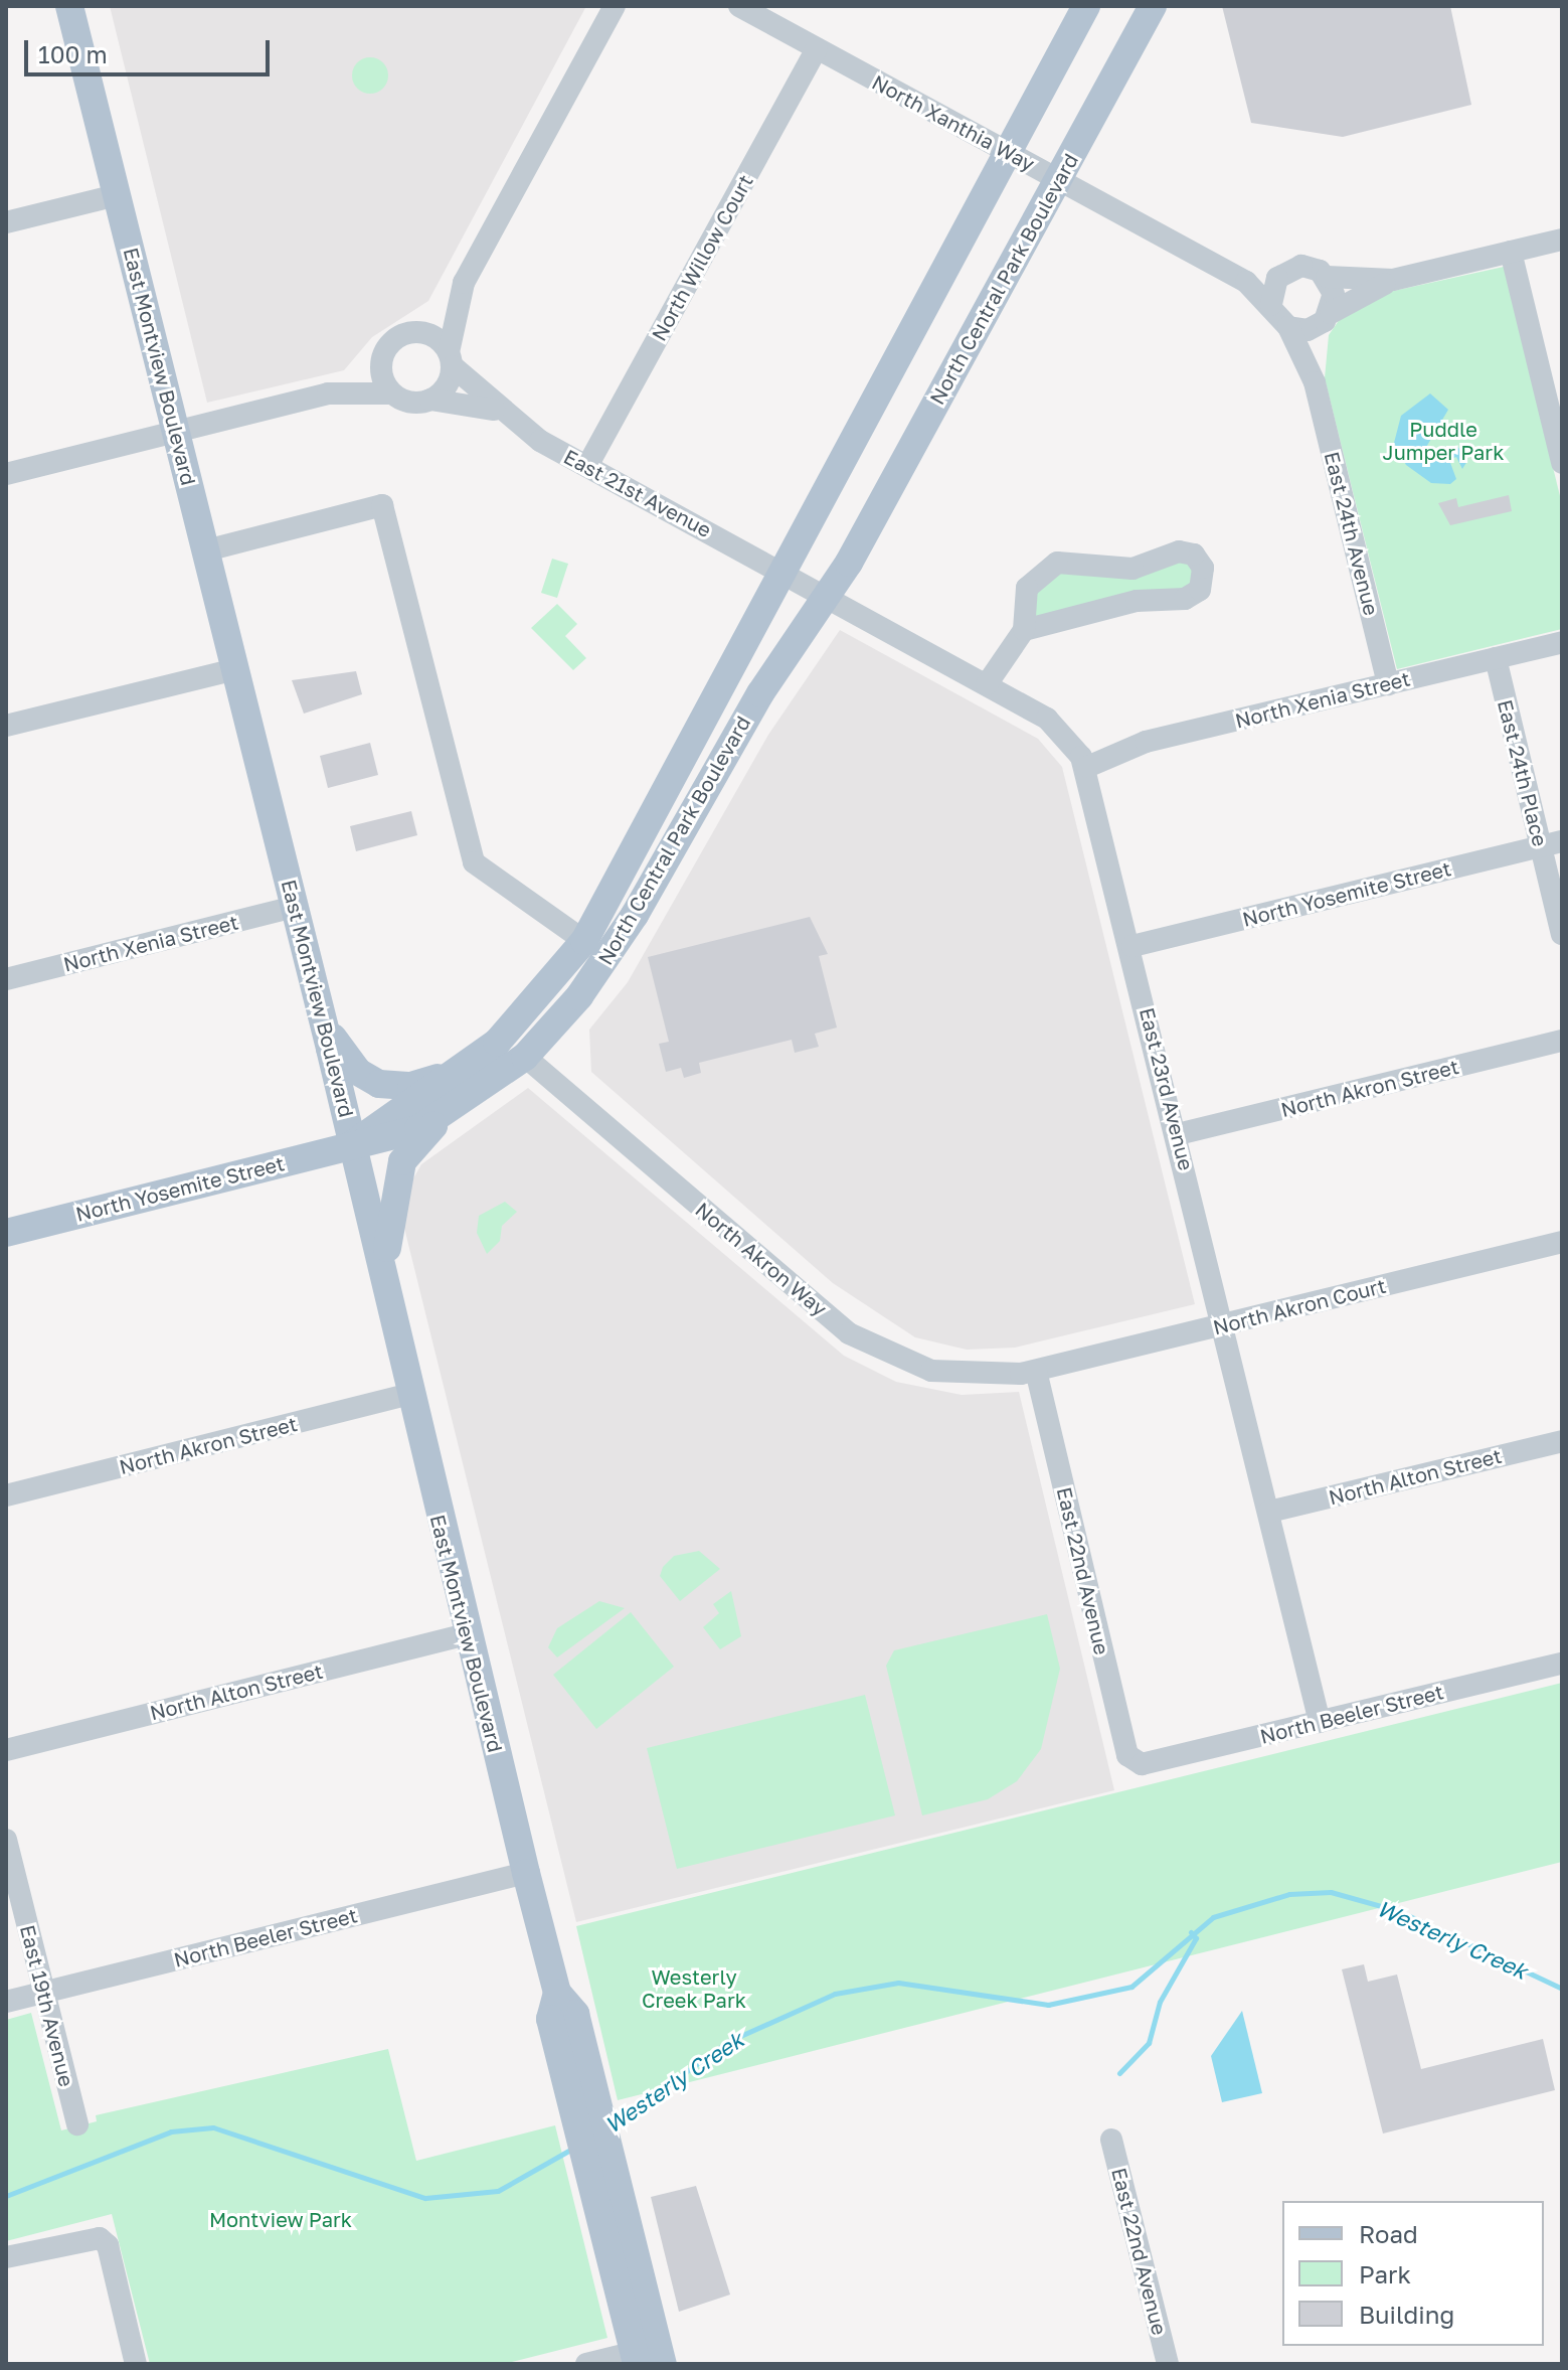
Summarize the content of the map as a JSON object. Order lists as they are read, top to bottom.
{
  "streets": {
    "main road": ["North Central Park Boulevard", "East Montview Boulevard", "North Yosemite Street"],
    "street": [
      "North Xanthia Way",
      "North Willow Court",
      "East 21st Avenue",
      "East 24th Avenue",
      "North Xenia Street",
      "East 24th Place",
      "North Akron Street",
      "East 23rd Avenue",
      "North Akron Way",
      "North Akron Court",
      "North Alton Street",
      "East 22nd Avenue",
      "North Beeler Street",
      "East 19th Avenue"
    ]
  },
  "crossings": [
    ["North Xanthia Way", "North Willow Court"],
    ["North Xanthia Way", "North Central Park Boulevard"],
    ["North Xanthia Way", "East 24th Avenue"],
    ["North Willow Court", "East 21st Avenue"],
    ["North Central Park Boulevard", "East Montview Boulevard"],
    ["North Central Park Boulevard", "East 21st Avenue"],
    ["North Central Park Boulevard", "North Yosemite Street"],
    ["North Central Park Boulevard", "East 23rd Avenue"],
    ["North Central Park Boulevard", "North Akron Way"],
    ["East Montview Boulevard", "North Xenia Street"],
    ["East Montview Boulevard", "North Yosemite Street"],
    ["East Montview Boulevard", "North Akron Street"],
    ["East Montview Boulevard", "North Alton Street"],
    ["East Montview Boulevard", "North Beeler Street"],
    ["East 21st Avenue", "East 23rd Avenue"],
    ["East 24th Avenue", "North Xenia Street"],
    ["North Xenia Street", "East 24th Place"],
    ["North Xenia Street", "East 23rd Avenue"],
    ["East 24th Place", "North Yosemite Street"],
    ["North Yosemite Street", "East 23rd Avenue"],
    ["North Akron Street", "East 23rd Avenue"],
    ["East 23rd Avenue", "North Akron Court"],
    ["East 23rd Avenue", "North Alton Street"],
    ["East 23rd Avenue", "North Beeler Street"],
    ["North Akron Way", "North Akron Court"],
    ["North Akron Way", "East 22nd Avenue"],
    ["North Akron Court", "East 22nd Avenue"],
    ["East 22nd Avenue", "North Beeler Street"],
    ["North Beeler Street", "East 19th Avenue"]
  ],
  "water": ["Westerly Creek"],
  "parks": ["Puddle Jumper Park", "Westerly Creek Park", "Montview Park"],
  "legend": ["Road", "Park", "Building"],
  "scale_bar": "100 m"
}
